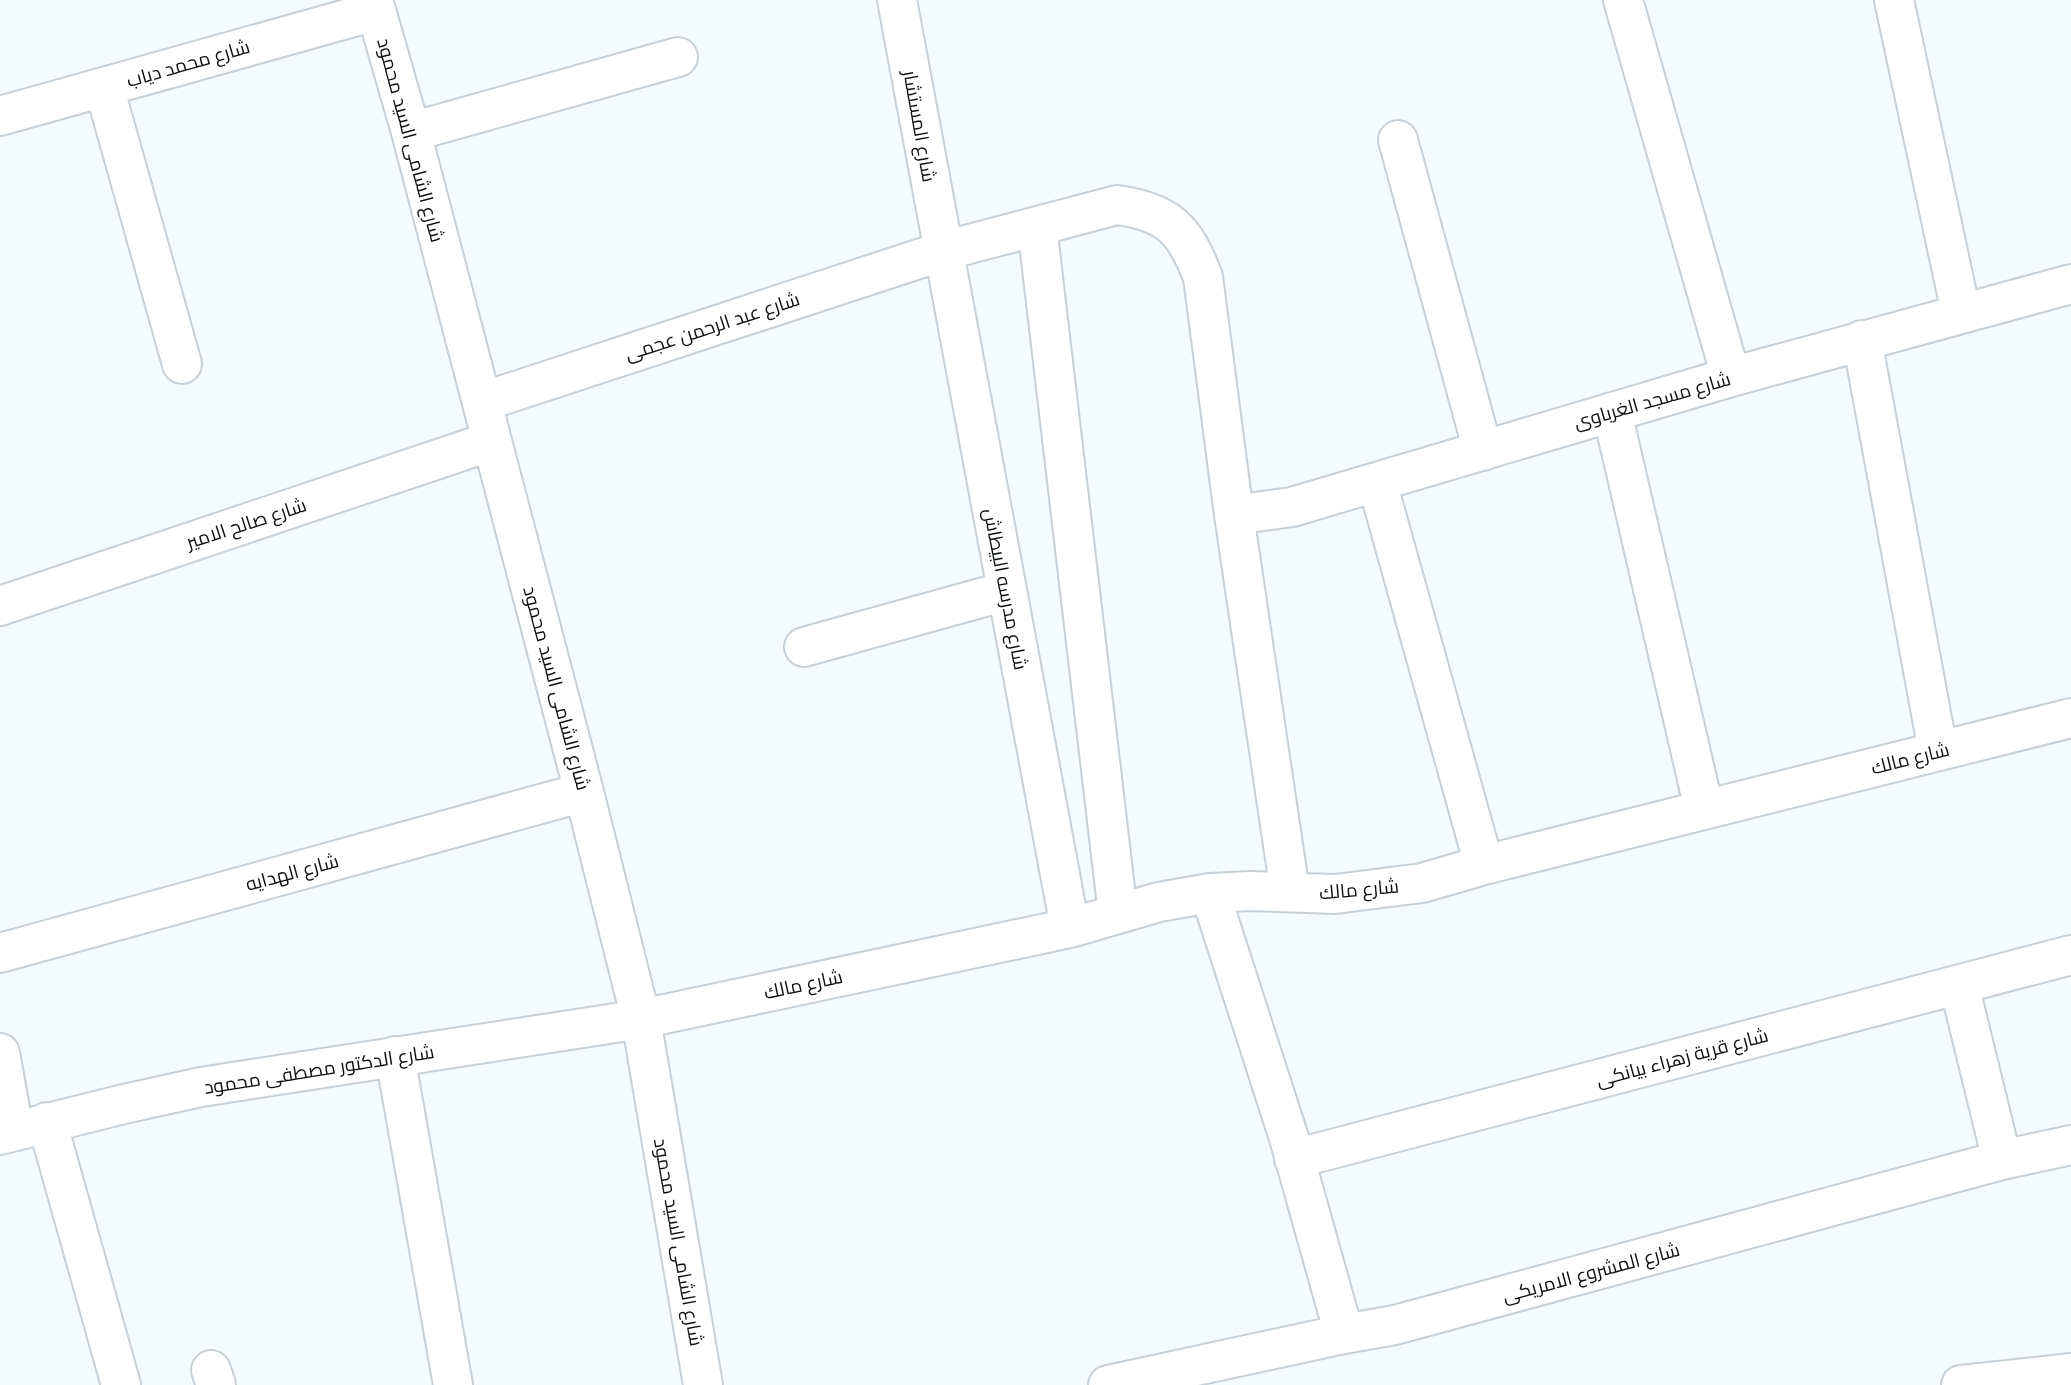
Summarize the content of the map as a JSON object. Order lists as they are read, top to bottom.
{
  "streets": {
    "street": [
      "شارع محمد دياب",
      "شارع المستشار",
      "شارع الشامى السيد محمود",
      "شارع عبد الرحمن عجمى",
      "شارع مسجد الغرباوى",
      "شارع صالح الامير",
      "شارع مدرسه البيطاش",
      "شارع مالك",
      "شارع الهدايه",
      "شارع قرية زهراء بيانكى",
      "شارع الدكتور مصطفى محمود",
      "شارع المشروع الامريكى"
    ]
  },
  "crossings": [
    ["شارع محمد دياب", "شارع الشامى السيد محمود"],
    ["شارع المستشار", "شارع عبد الرحمن عجمى"],
    ["شارع المستشار", "شارع مدرسه البيطاش"],
    ["شارع الشامى السيد محمود", "شارع عبد الرحمن عجمى"],
    ["شارع الشامى السيد محمود", "شارع صالح الامير"],
    ["شارع الشامى السيد محمود", "شارع مالك"],
    ["شارع الشامى السيد محمود", "شارع الهدايه"],
    ["شارع الشامى السيد محمود", "شارع الدكتور مصطفى محمود"],
    ["شارع عبد الرحمن عجمى", "شارع مسجد الغرباوى"],
    ["شارع عبد الرحمن عجمى", "شارع مدرسه البيطاش"],
    ["شارع عبد الرحمن عجمى", "شارع مالك"],
    ["شارع مدرسه البيطاش", "شارع مالك"],
    ["شارع مالك", "شارع الدكتور مصطفى محمود"]
  ]
}
